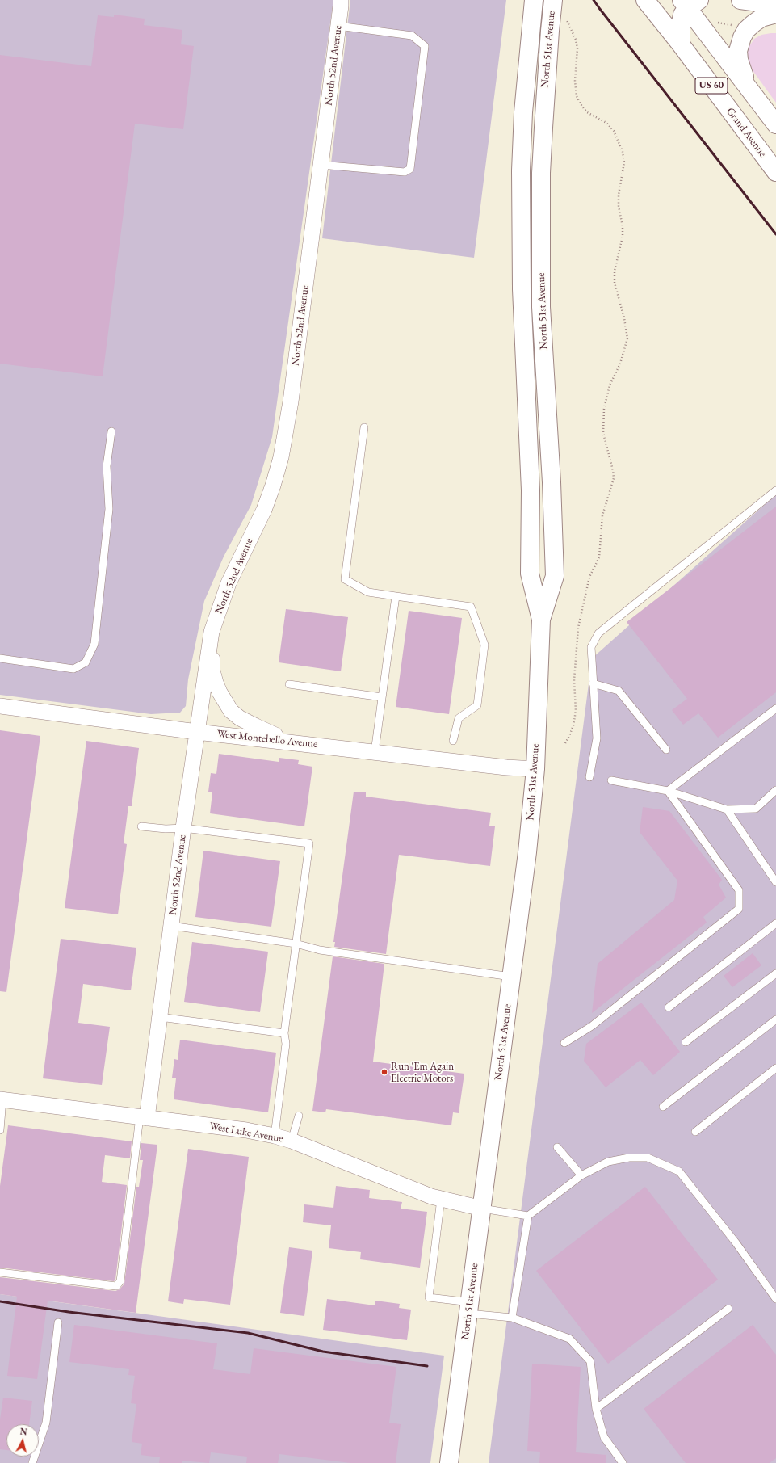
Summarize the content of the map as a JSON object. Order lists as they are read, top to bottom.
{
  "streets": {
    "main road": ["North 51st Avenue", "US 60", "Grand Avenue"],
    "street": ["North 52nd Avenue", "West Montebello Avenue", "West Luke Avenue"]
  },
  "crossings": [
    ["North 51st Avenue", "West Montebello Avenue"],
    ["North 51st Avenue", "West Luke Avenue"],
    ["North 52nd Avenue", "West Montebello Avenue"],
    ["North 52nd Avenue", "West Luke Avenue"]
  ],
  "places": ["Run 'Em Again Electric Motors"],
  "north": "top"
}
